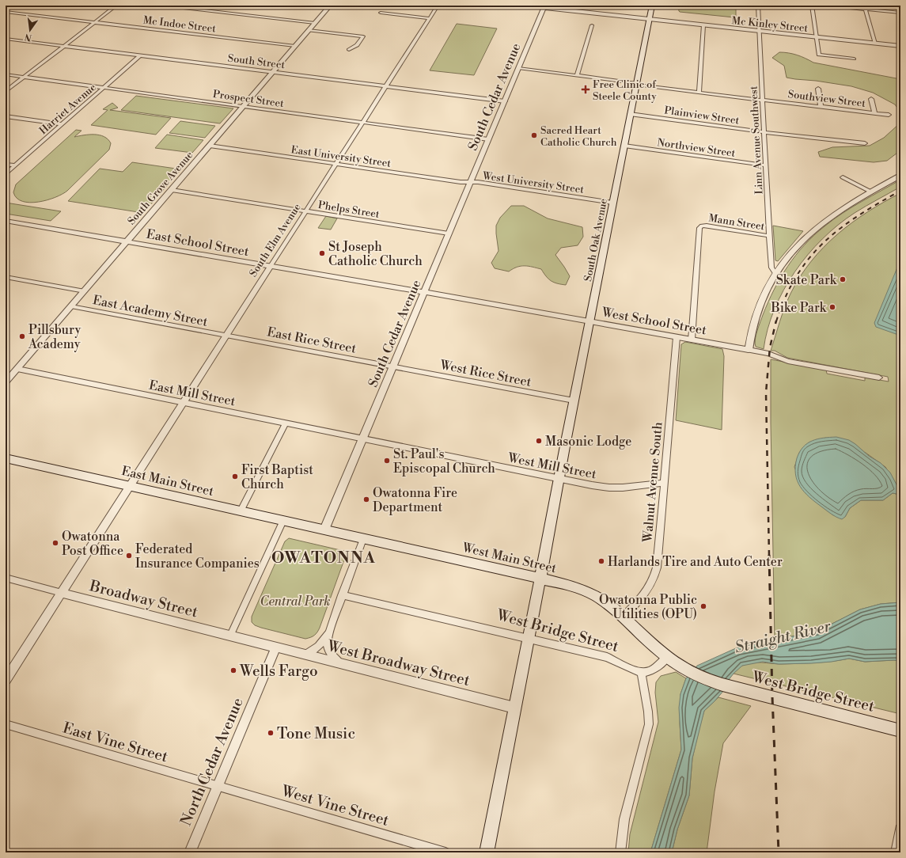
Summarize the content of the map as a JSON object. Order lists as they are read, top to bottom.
{
  "streets": {
    "main road": [
      "South Oak Avenue",
      "East Main Street",
      "West Main Street",
      "West Bridge Street"
    ],
    "street": [
      "Mc Indoe Street",
      "Mc Kinley Street",
      "South Street",
      "South Cedar Avenue",
      "Prospect Street",
      "Southview Street",
      "Harriet Avenue",
      "Plainview Street",
      "Linn Avenue Southwest",
      "Northview Street",
      "East University Street",
      "West University Street",
      "South Grove Avenue",
      "Phelps Street",
      "Mann Street",
      "South Elm Avenue",
      "East School Street",
      "East Academy Street",
      "West School Street",
      "East Rice Street",
      "West Rice Street",
      "East Mill Street",
      "West Mill Street",
      "Walnut Avenue South",
      "Broadway Street",
      "West Broadway Street",
      "East Vine Street",
      "North Cedar Avenue",
      "West Vine Street"
    ]
  },
  "crossings": [
    ["Mc Indoe Street", "South Grove Avenue"],
    ["Mc Kinley Street", "South Cedar Avenue"],
    ["Mc Kinley Street", "Linn Avenue Southwest"],
    ["Mc Kinley Street", "South Oak Avenue"],
    ["South Street", "South Cedar Avenue"],
    ["South Street", "Harriet Avenue"],
    ["South Street", "South Grove Avenue"],
    ["South Street", "South Elm Avenue"],
    ["South Cedar Avenue", "Prospect Street"],
    ["South Cedar Avenue", "Southview Street"],
    ["South Cedar Avenue", "East University Street"],
    ["South Cedar Avenue", "West University Street"],
    ["South Cedar Avenue", "Phelps Street"],
    ["South Cedar Avenue", "East School Street"],
    ["South Cedar Avenue", "West School Street"],
    ["South Cedar Avenue", "East Rice Street"],
    ["South Cedar Avenue", "West Rice Street"],
    ["South Cedar Avenue", "East Mill Street"],
    ["South Cedar Avenue", "West Mill Street"],
    ["South Cedar Avenue", "East Main Street"],
    ["South Cedar Avenue", "West Main Street"],
    ["Prospect Street", "Harriet Avenue"],
    ["Prospect Street", "South Grove Avenue"],
    ["Prospect Street", "South Elm Avenue"],
    ["Southview Street", "Linn Avenue Southwest"],
    ["Southview Street", "South Oak Avenue"],
    ["Plainview Street", "Linn Avenue Southwest"],
    ["Plainview Street", "South Oak Avenue"],
    ["Linn Avenue Southwest", "Northview Street"],
    ["Linn Avenue Southwest", "Mann Street"],
    ["Northview Street", "South Oak Avenue"],
    ["East University Street", "West University Street"],
    ["East University Street", "South Grove Avenue"],
    ["East University Street", "South Elm Avenue"],
    ["West University Street", "South Oak Avenue"],
    ["South Grove Avenue", "Phelps Street"],
    ["South Grove Avenue", "East School Street"],
    ["South Grove Avenue", "East Academy Street"],
    ["South Grove Avenue", "East Mill Street"],
    ["Phelps Street", "South Elm Avenue"],
    ["Mann Street", "West School Street"],
    ["South Elm Avenue", "East School Street"],
    ["South Elm Avenue", "East Academy Street"],
    ["South Elm Avenue", "East Rice Street"],
    ["South Elm Avenue", "East Mill Street"],
    ["South Elm Avenue", "East Main Street"],
    ["South Elm Avenue", "Broadway Street"],
    ["South Oak Avenue", "West School Street"],
    ["South Oak Avenue", "West Rice Street"],
    ["South Oak Avenue", "West Mill Street"],
    ["South Oak Avenue", "West Main Street"],
    ["South Oak Avenue", "West Bridge Street"],
    ["South Oak Avenue", "West Broadway Street"],
    ["East School Street", "West School Street"],
    ["East Academy Street", "East Rice Street"],
    ["West School Street", "Walnut Avenue South"],
    ["East Rice Street", "West Rice Street"],
    ["East Mill Street", "West Mill Street"],
    ["West Mill Street", "Walnut Avenue South"],
    ["East Main Street", "West Main Street"],
    ["Walnut Avenue South", "West Main Street"],
    ["West Main Street", "West Bridge Street"],
    ["Broadway Street", "West Broadway Street"],
    ["Broadway Street", "North Cedar Avenue"],
    ["West Broadway Street", "North Cedar Avenue"],
    ["East Vine Street", "North Cedar Avenue"],
    ["East Vine Street", "West Vine Street"],
    ["North Cedar Avenue", "West Vine Street"]
  ],
  "districts": ["OWATONNA"],
  "water": ["Straight River"],
  "parks": ["Central Park"],
  "places": {
    "health": ["Free Clinic of Steele County"],
    "other": [
      "Sacred Heart Catholic Church",
      "St Joseph Catholic Church",
      "Skate Park",
      "Bike Park",
      "Pillsbury Academy",
      "Masonic Lodge",
      "St. Paul's Episcopal Church",
      "First Baptist Church",
      "Owatonna Fire Department",
      "Owatonna Post Office",
      "Federated Insurance Companies",
      "Harlands Tire and Auto Center",
      "Owatonna Public Utilities (OPU)",
      "Wells Fargo",
      "Tone Music"
    ]
  },
  "north": "bottom"
}
